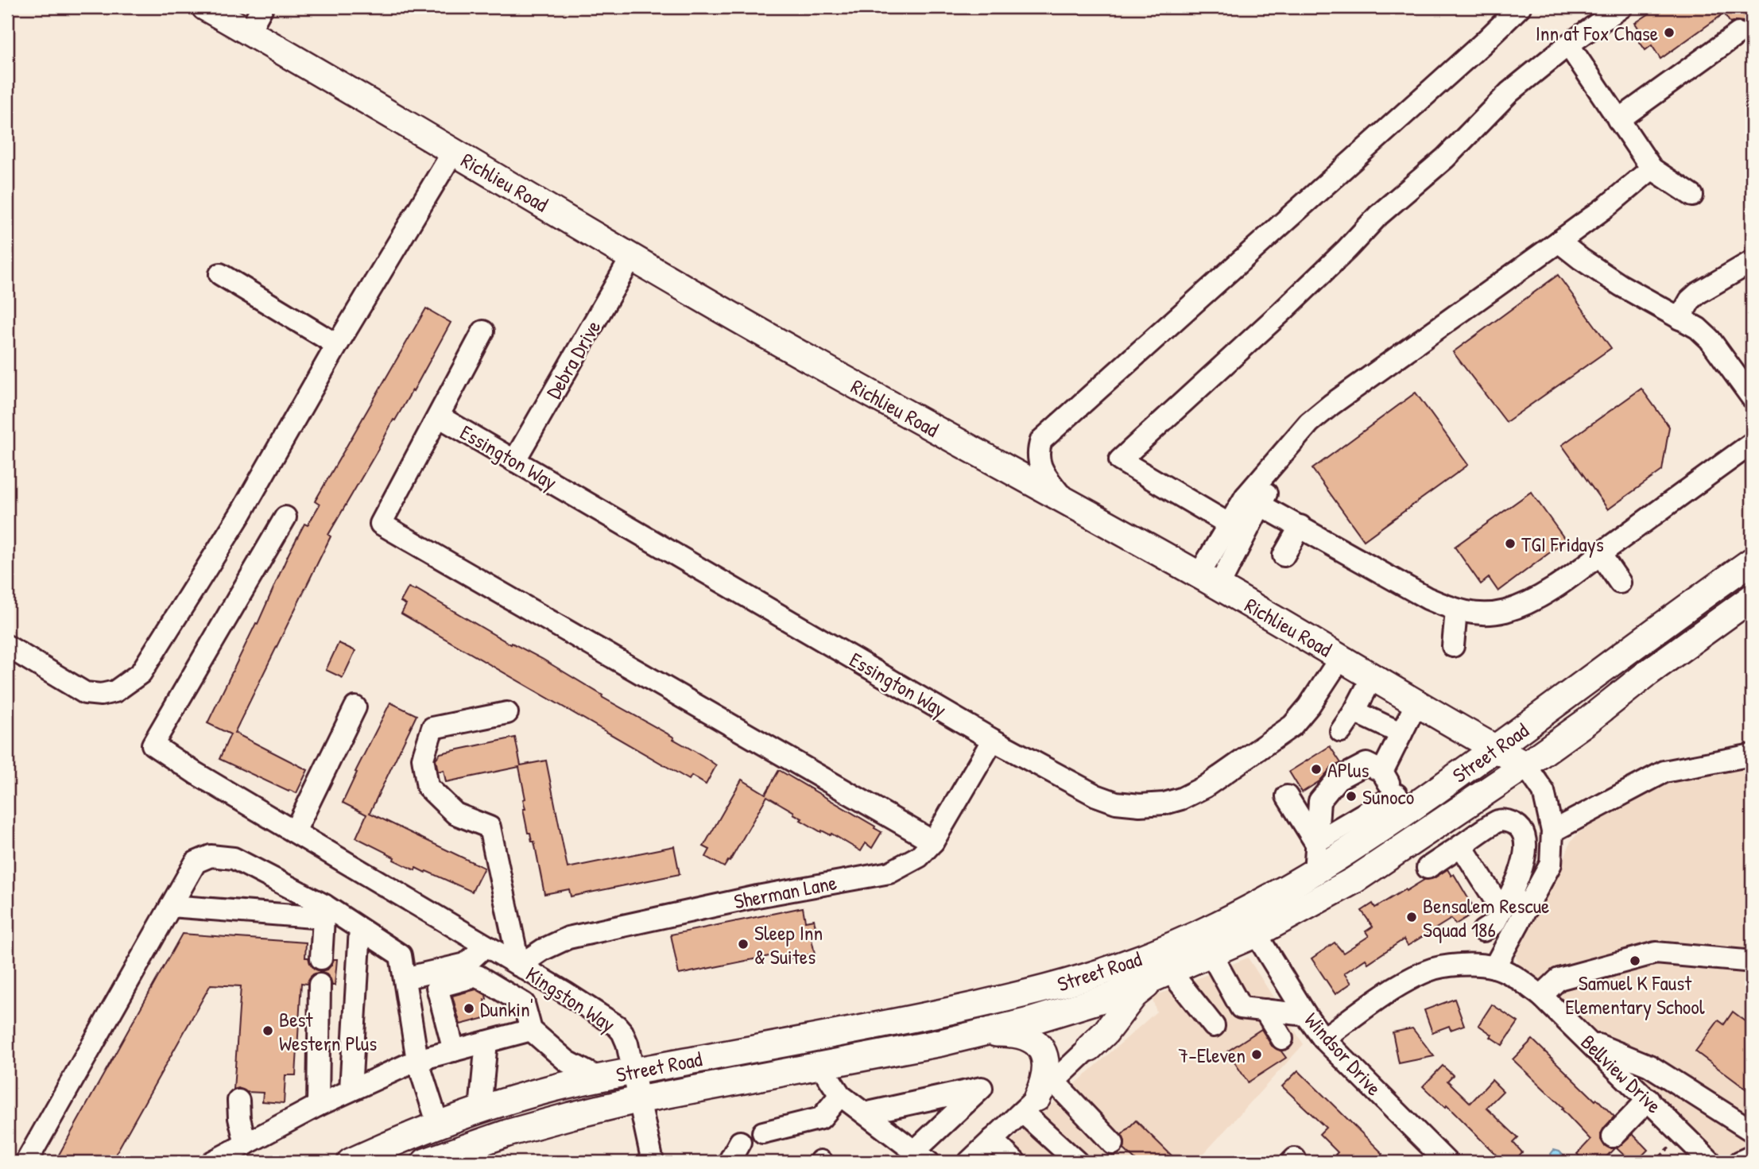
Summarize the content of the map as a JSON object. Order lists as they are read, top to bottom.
{
  "streets": {
    "main road": ["Richlieu Road", "Street Road"],
    "street": [
      "Debra Drive",
      "Essington Way",
      "Sherman Lane",
      "Kingston Way",
      "Windsor Drive",
      "Bellview Drive"
    ]
  },
  "crossings": [
    ["Richlieu Road", "Debra Drive"],
    ["Richlieu Road", "Essington Way"],
    ["Richlieu Road", "Street Road"],
    ["Richlieu Road", "Bellview Drive"],
    ["Debra Drive", "Essington Way"],
    ["Essington Way", "Sherman Lane"],
    ["Street Road", "Kingston Way"],
    ["Street Road", "Windsor Drive"],
    ["Sherman Lane", "Kingston Way"],
    ["Windsor Drive", "Bellview Drive"]
  ],
  "places": [
    "Inn at Fox Chase",
    "TGI Fridays",
    "APlus",
    "Sunoco",
    "Bensalem Rescue Squad 186",
    "Sleep Inn & Suites",
    "Samuel K Faust Elementary School",
    "Dunkin'",
    "Best Western Plus",
    "7-Eleven"
  ]
}
